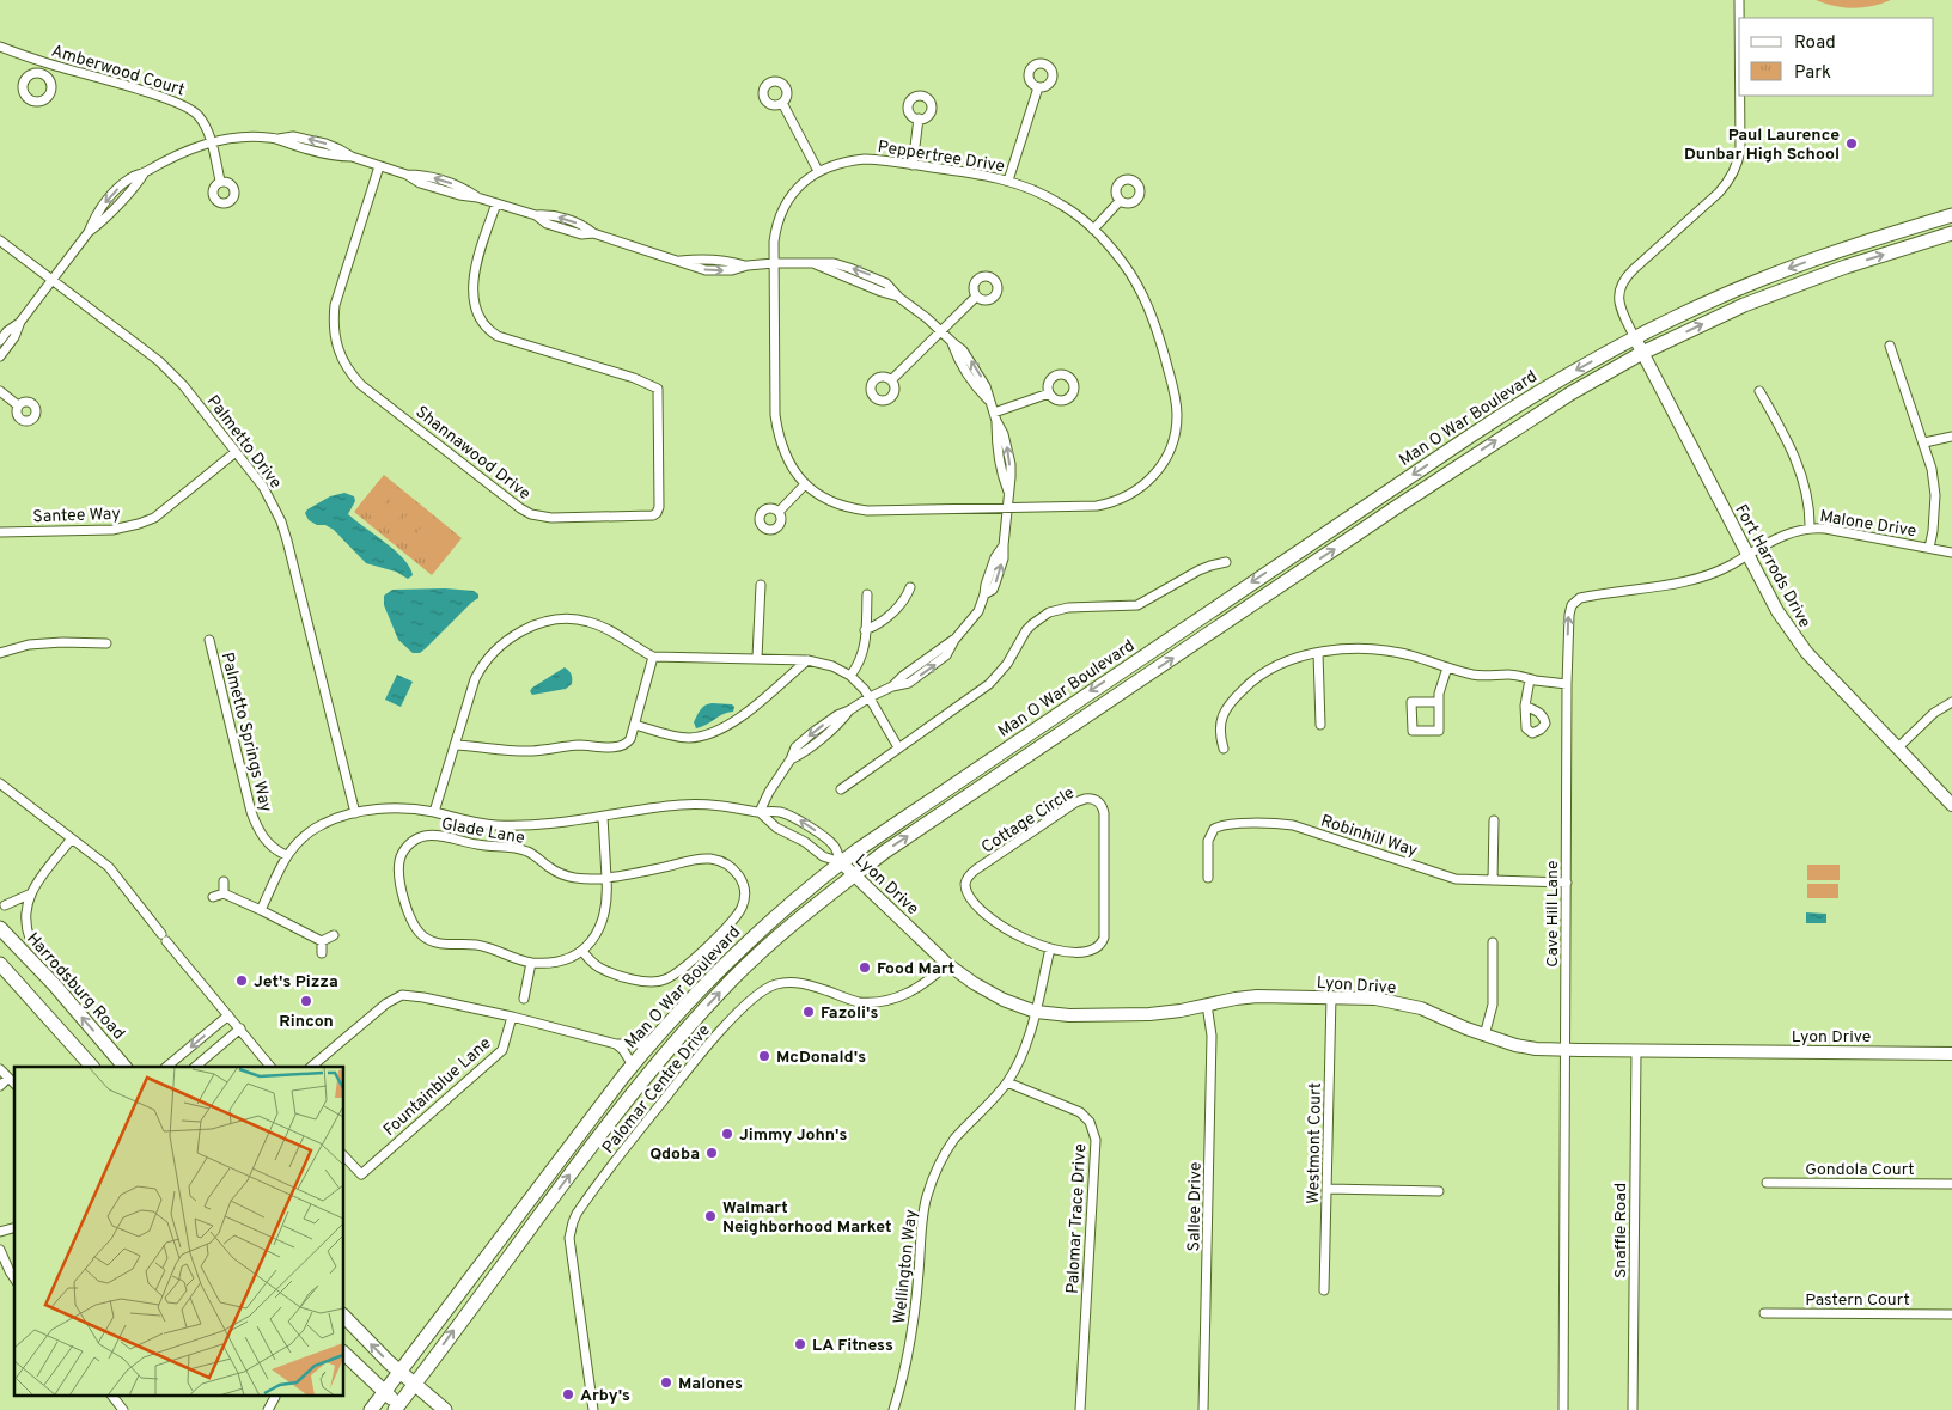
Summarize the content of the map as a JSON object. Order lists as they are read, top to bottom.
{
  "streets": {
    "main road": ["Man O War Boulevard", "Harrodsburg Road"],
    "street": [
      "Amberwood Court",
      "Peppertree Drive",
      "Palmetto Drive",
      "Shannawood Drive",
      "Santee Way",
      "Malone Drive",
      "Fort Harrods Drive",
      "Palmetto Springs Way",
      "Cottage Circle",
      "Glade Lane",
      "Robinhill Way",
      "Lyon Drive",
      "Cave Hill Lane",
      "Fountainblue Lane",
      "Palomar Centre Drive",
      "Westmont Court",
      "Gondola Court",
      "Sallee Drive",
      "Palomar Trace Drive",
      "Snaffle Road",
      "Wellington Way",
      "Pastern Court"
    ]
  },
  "crossings": [
    ["Man O War Boulevard", "Fort Harrods Drive"],
    ["Man O War Boulevard", "Lyon Drive"],
    ["Palmetto Drive", "Santee Way"],
    ["Palmetto Drive", "Lyon Drive"],
    ["Malone Drive", "Fort Harrods Drive"],
    ["Malone Drive", "Cave Hill Lane"],
    ["Fort Harrods Drive", "Cave Hill Lane"],
    ["Palmetto Springs Way", "Lyon Drive"],
    ["Robinhill Way", "Cave Hill Lane"],
    ["Lyon Drive", "Cave Hill Lane"],
    ["Lyon Drive", "Palomar Centre Drive"],
    ["Lyon Drive", "Westmont Court"],
    ["Lyon Drive", "Sallee Drive"],
    ["Lyon Drive", "Snaffle Road"],
    ["Lyon Drive", "Wellington Way"],
    ["Palomar Trace Drive", "Wellington Way"]
  ],
  "places": [
    "Paul Laurence Dunbar High School",
    "Food Mart",
    "Jet's Pizza",
    "Rincon",
    "Fazoli's",
    "McDonald's",
    "Jimmy John's",
    "Qdoba",
    "Walmart Neighborhood Market",
    "LA Fitness",
    "Malones",
    "Arby's"
  ],
  "legend": ["Road", "Park"]
}
